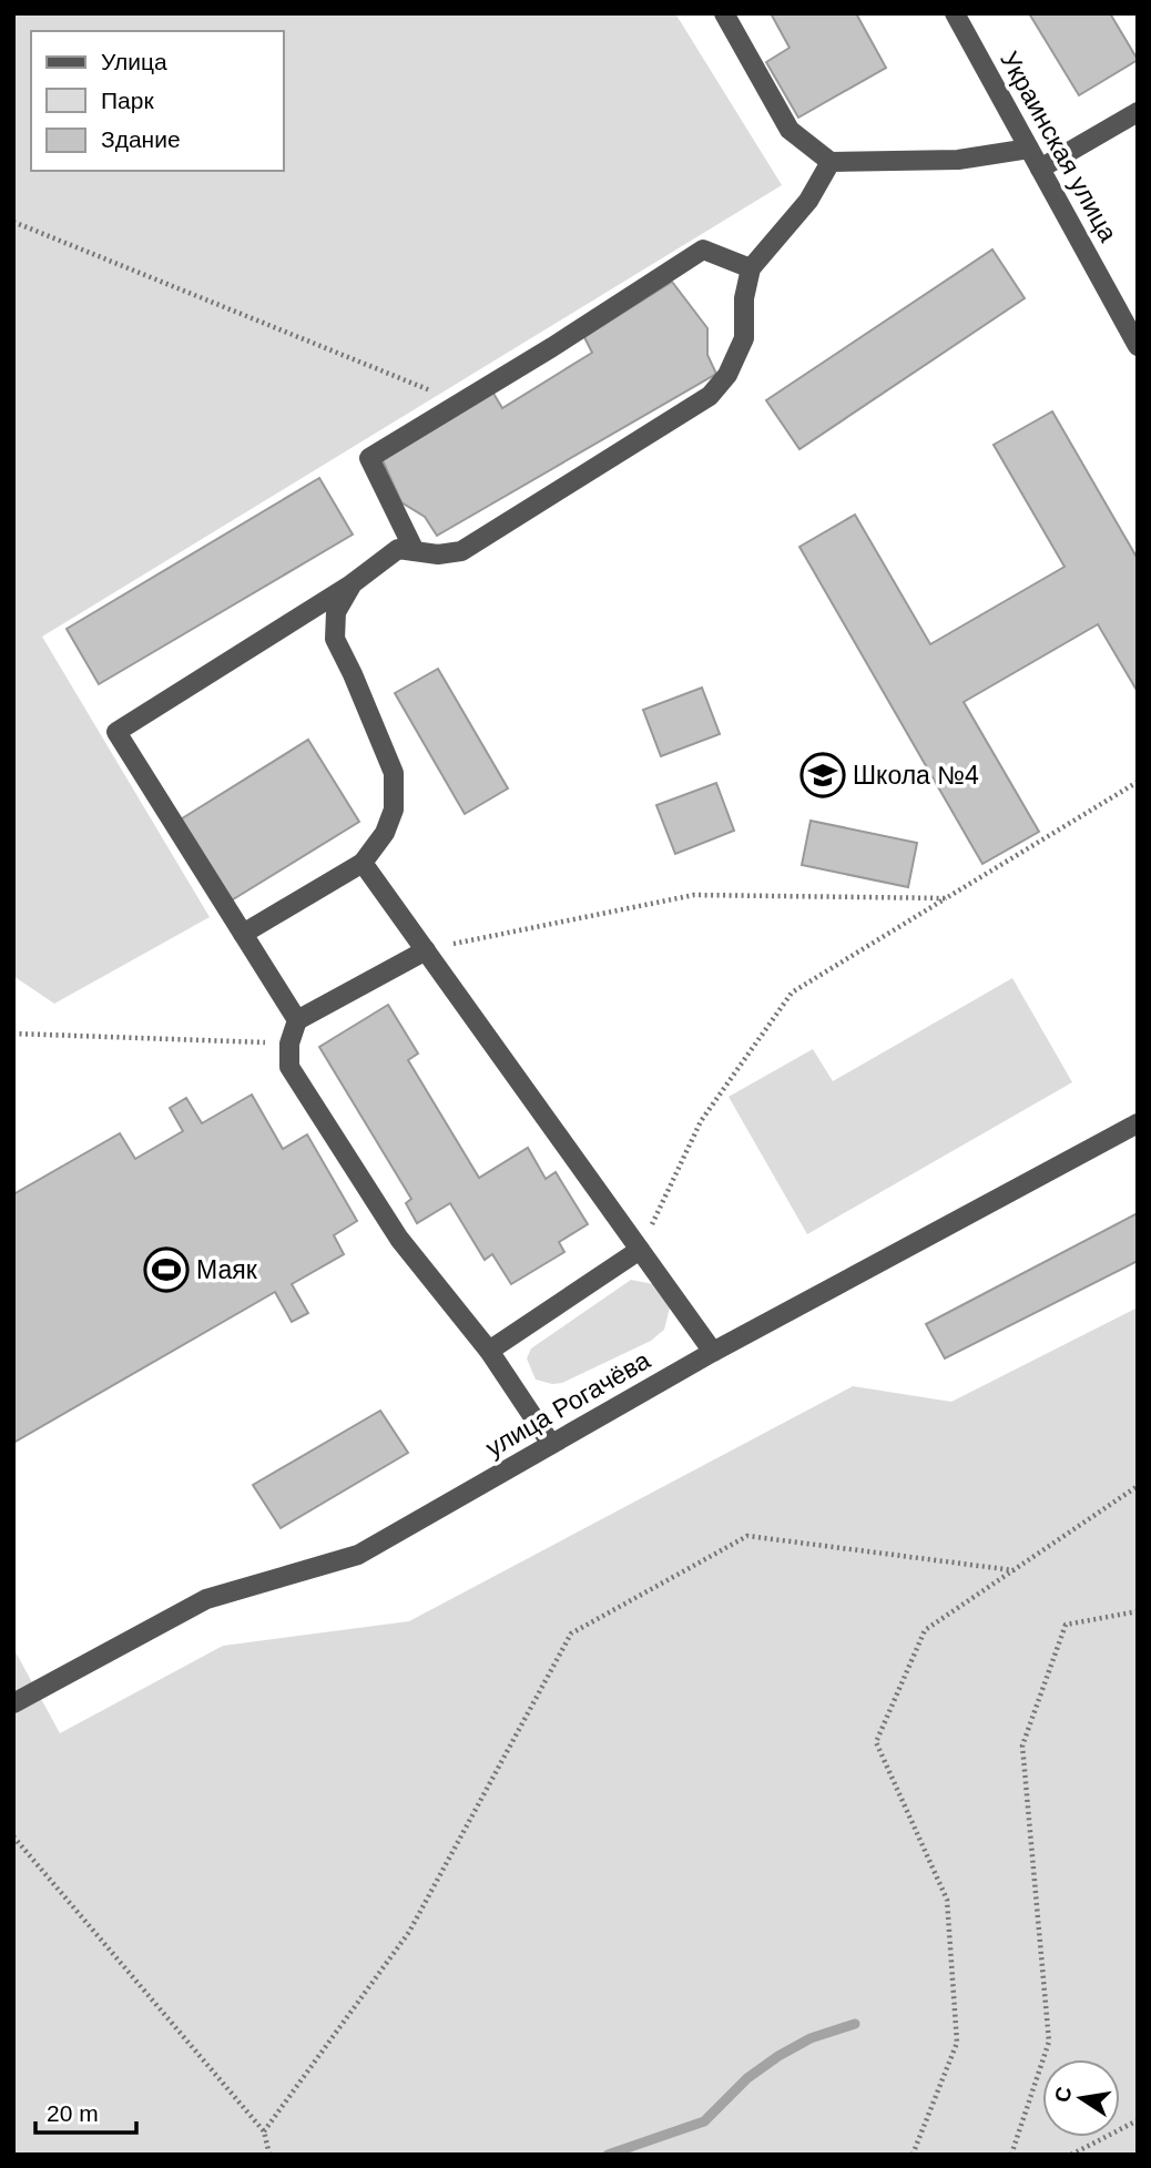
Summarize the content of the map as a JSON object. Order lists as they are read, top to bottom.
{
  "streets": {
    "street": ["Украинская улица", "улица Рогачёва"]
  },
  "places": {
    "school or university": ["Школа №4"],
    "sports": ["Маяк"]
  },
  "legend": ["Улица", "Парк", "Здание"],
  "scale_bar": "20 m",
  "north": "left"
}
